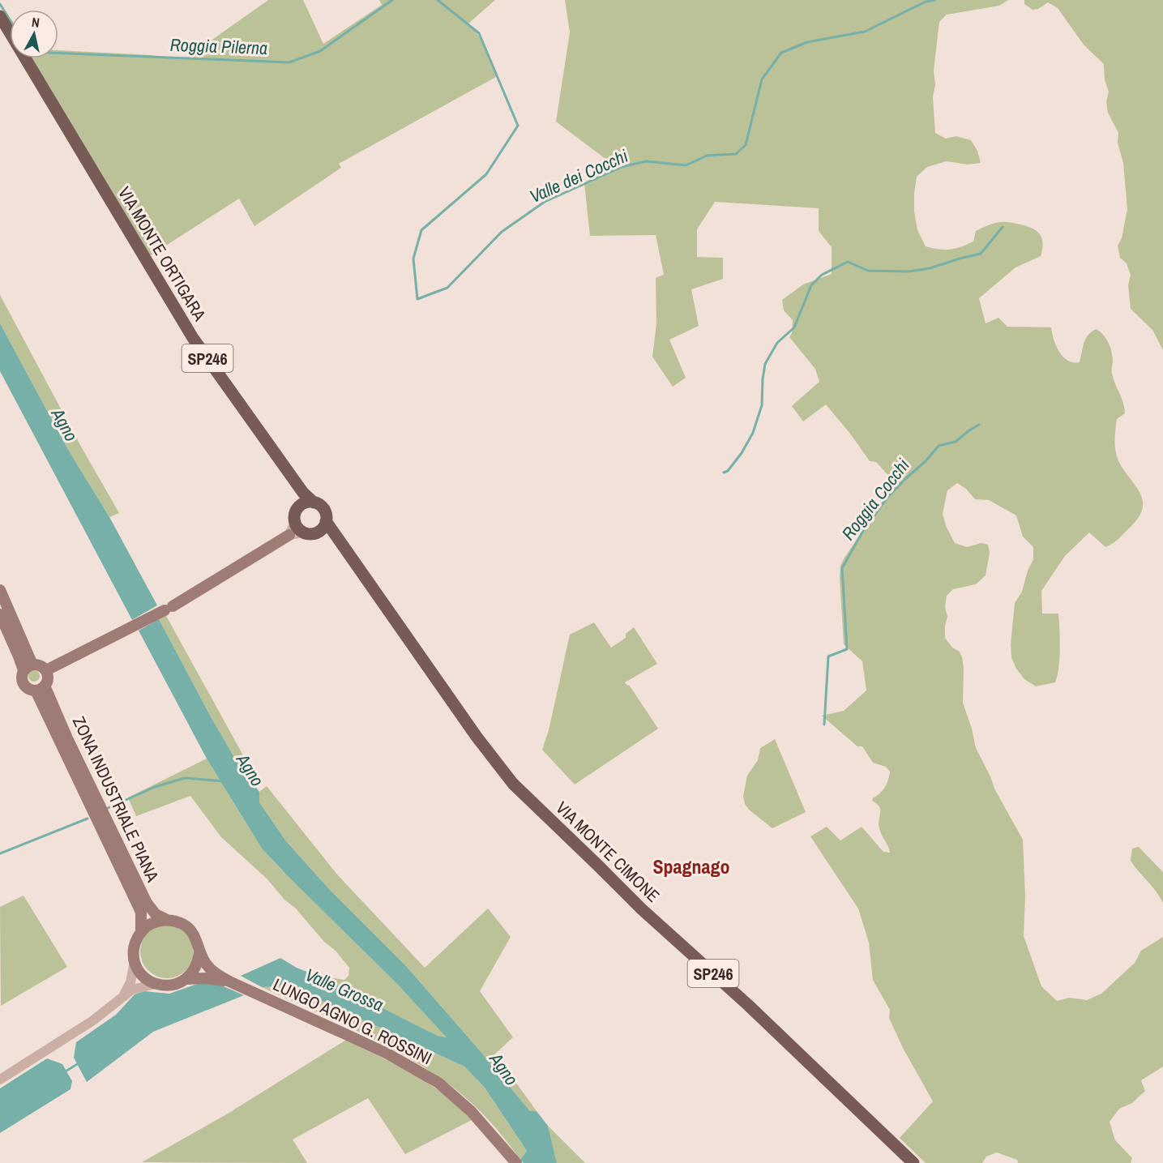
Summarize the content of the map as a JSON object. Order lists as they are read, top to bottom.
{
  "streets": {
    "main road": [
      "VIA MONTE ORTIGARA",
      "SP246",
      "ZONA INDUSTRIALE PIANA",
      "VIA MONTE CIMONE",
      "LUNGO AGNO G. ROSSINI"
    ]
  },
  "crossings": [
    ["VIA MONTE ORTIGARA", "VIA MONTE CIMONE"],
    ["ZONA INDUSTRIALE PIANA", "LUNGO AGNO G. ROSSINI"]
  ],
  "districts": ["Spagnago"],
  "water": [
    "Roggia Pilerna",
    "Valle dei Cocchi",
    "Agno",
    "Roggia Cocchi",
    "Valle Grossa"
  ],
  "north": "top"
}
